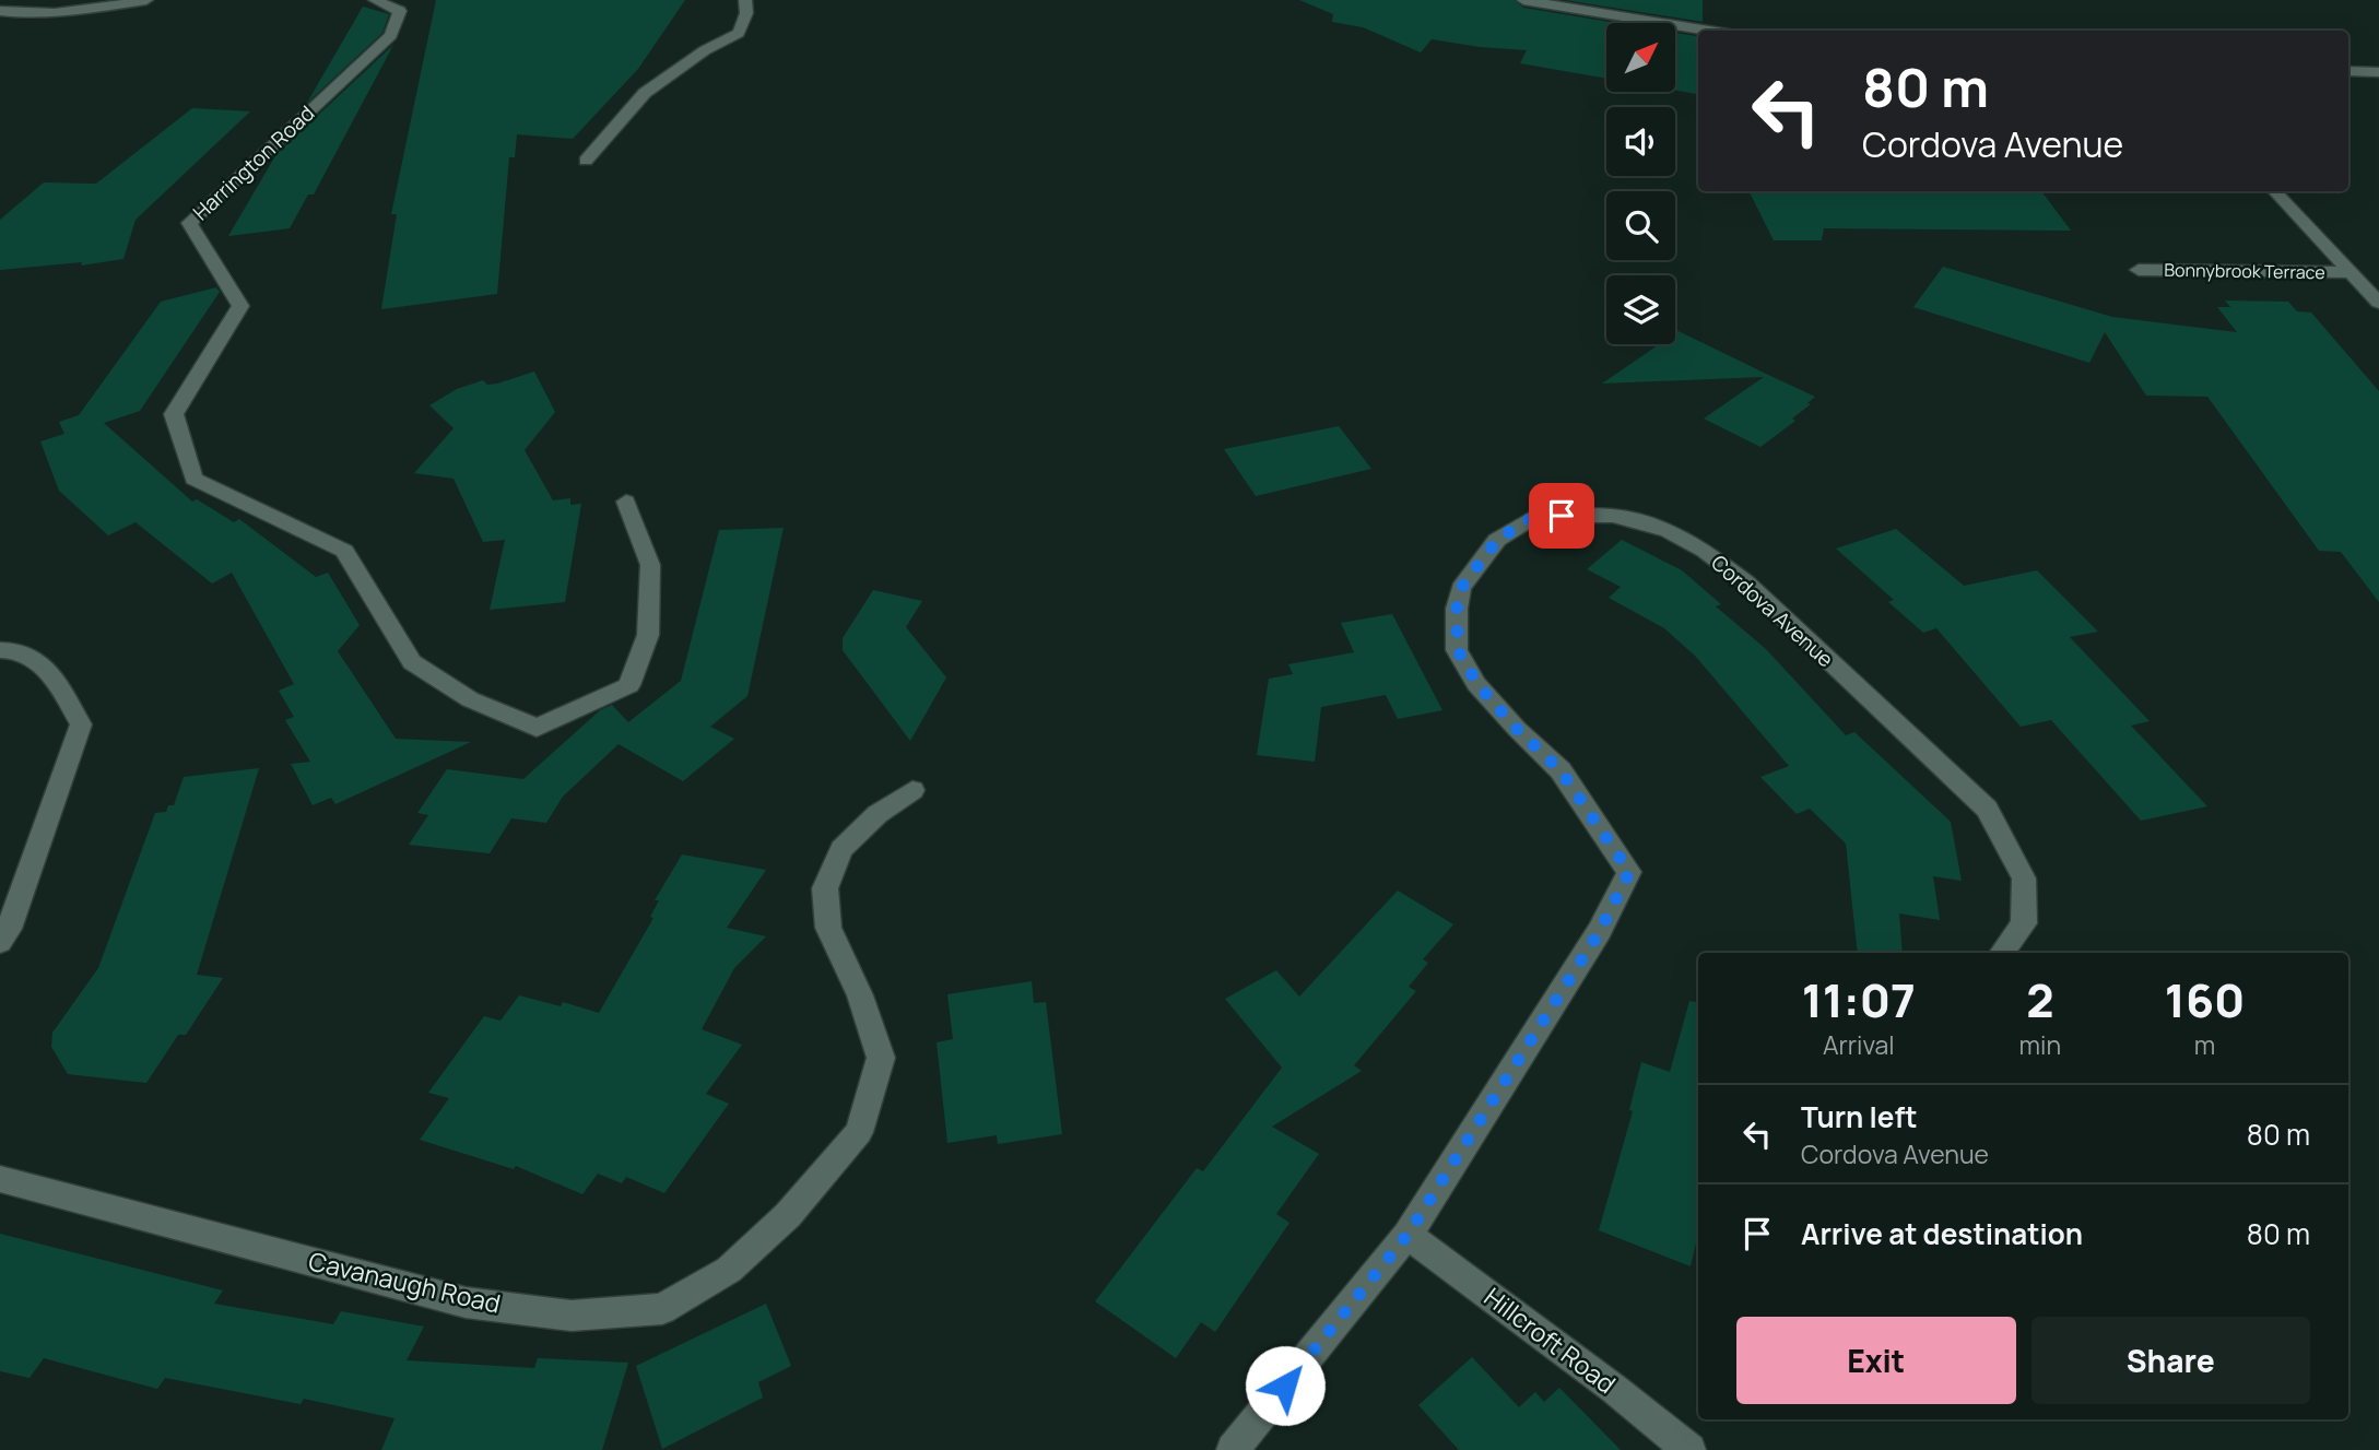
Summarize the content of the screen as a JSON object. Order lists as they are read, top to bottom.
{
  "streets": {
    "street": [
      "Harrington Road",
      "Bonnybrook Terrace",
      "Cordova Avenue",
      "Cavanaugh Road",
      "Hillcroft Road"
    ]
  },
  "crossings": [
    ["Cordova Avenue", "Hillcroft Road"]
  ],
  "north": "top right",
  "page": {
    "turn": ["80 m", "Cordova Avenue"],
    "eta": [
      "11:07",
      "Arrival",
      "2",
      "min",
      "160",
      "m"
    ],
    "list": [
      {
        "name": "Turn left",
        "note": "Cordova Avenue",
        "value": "80 m"
      },
      {
        "name": "Arrive at destination",
        "value": "80 m"
      }
    ],
    "buttons": ["Exit", "Share"]
  }
}
